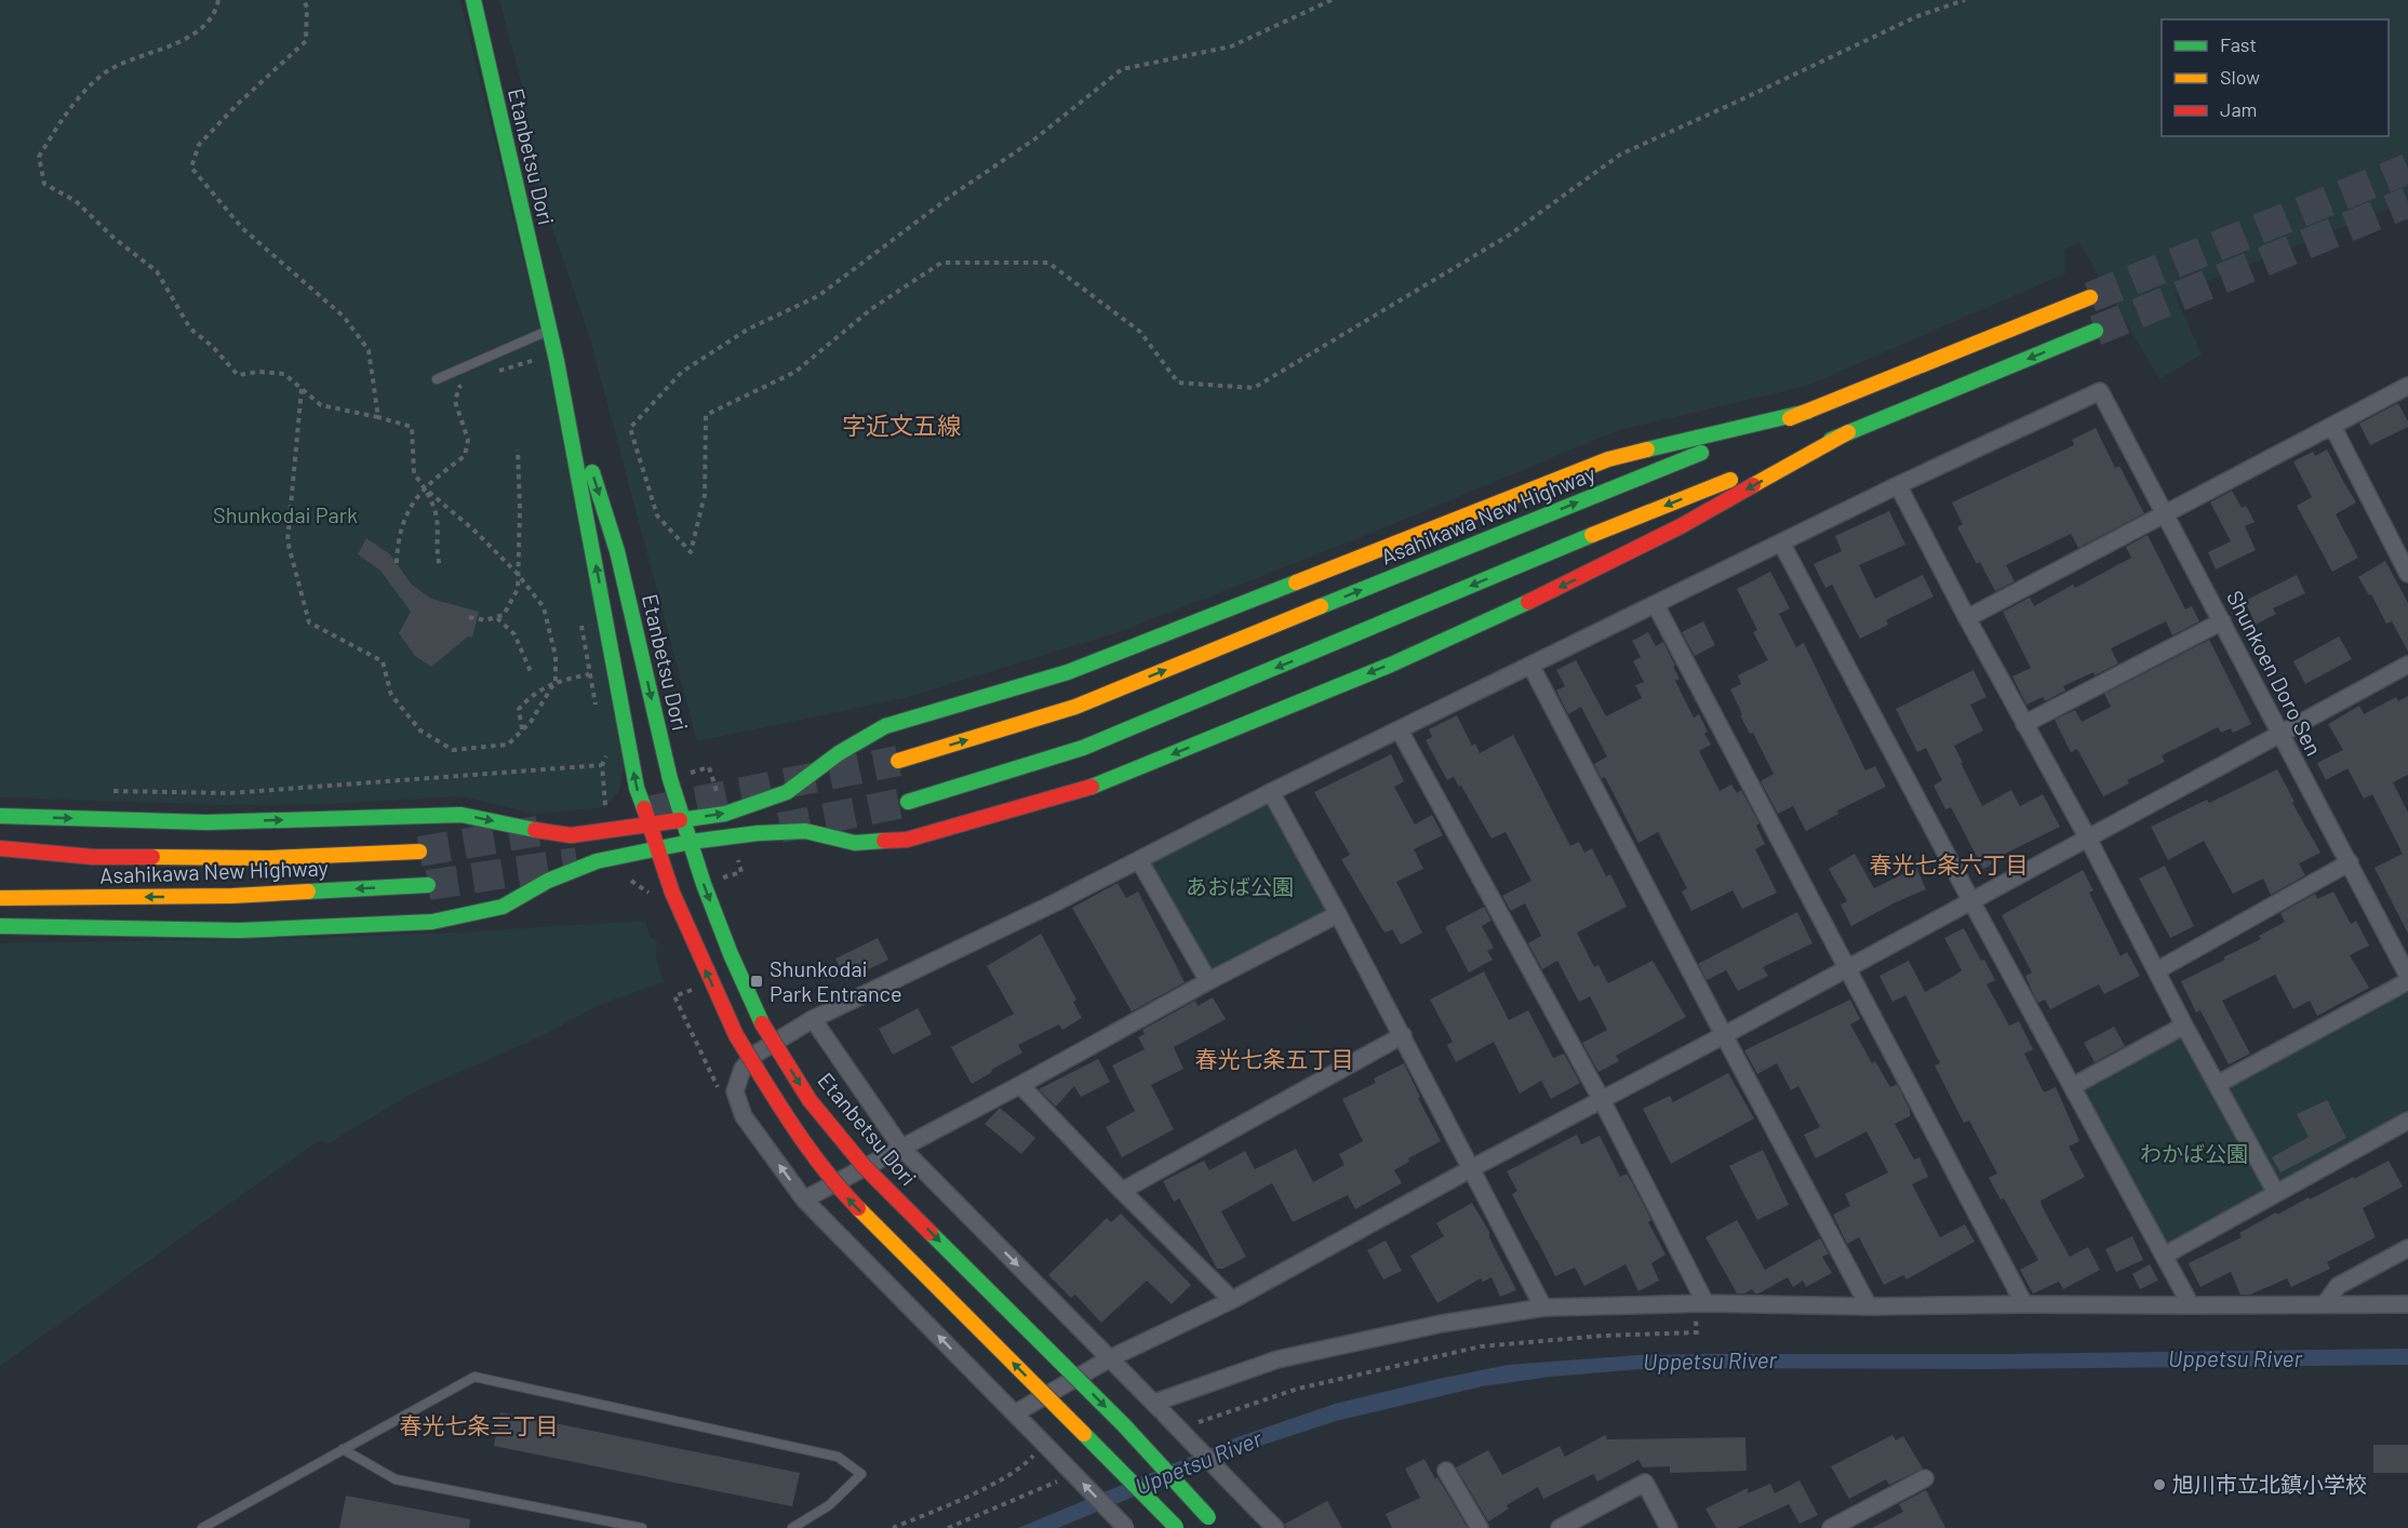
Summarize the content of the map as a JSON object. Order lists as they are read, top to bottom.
{
  "streets": {
    "main road": ["Etanbetsu Dori", "Asahikawa New Highway"],
    "street": ["Shunkoen Doro Sen"]
  },
  "districts": [
    "字近文五線",
    "春光七条六丁目",
    "春光七条五丁目",
    "春光七条三丁目"
  ],
  "water": ["Uppetsu River"],
  "parks": ["Shunkodai Park", "あおば公園", "わかば公園"],
  "places": {
    "transit": ["Shunkodai Park Entrance"],
    "other": ["旭川市立北鎮小学校"]
  },
  "legend": ["Fast", "Slow", "Jam"]
}
